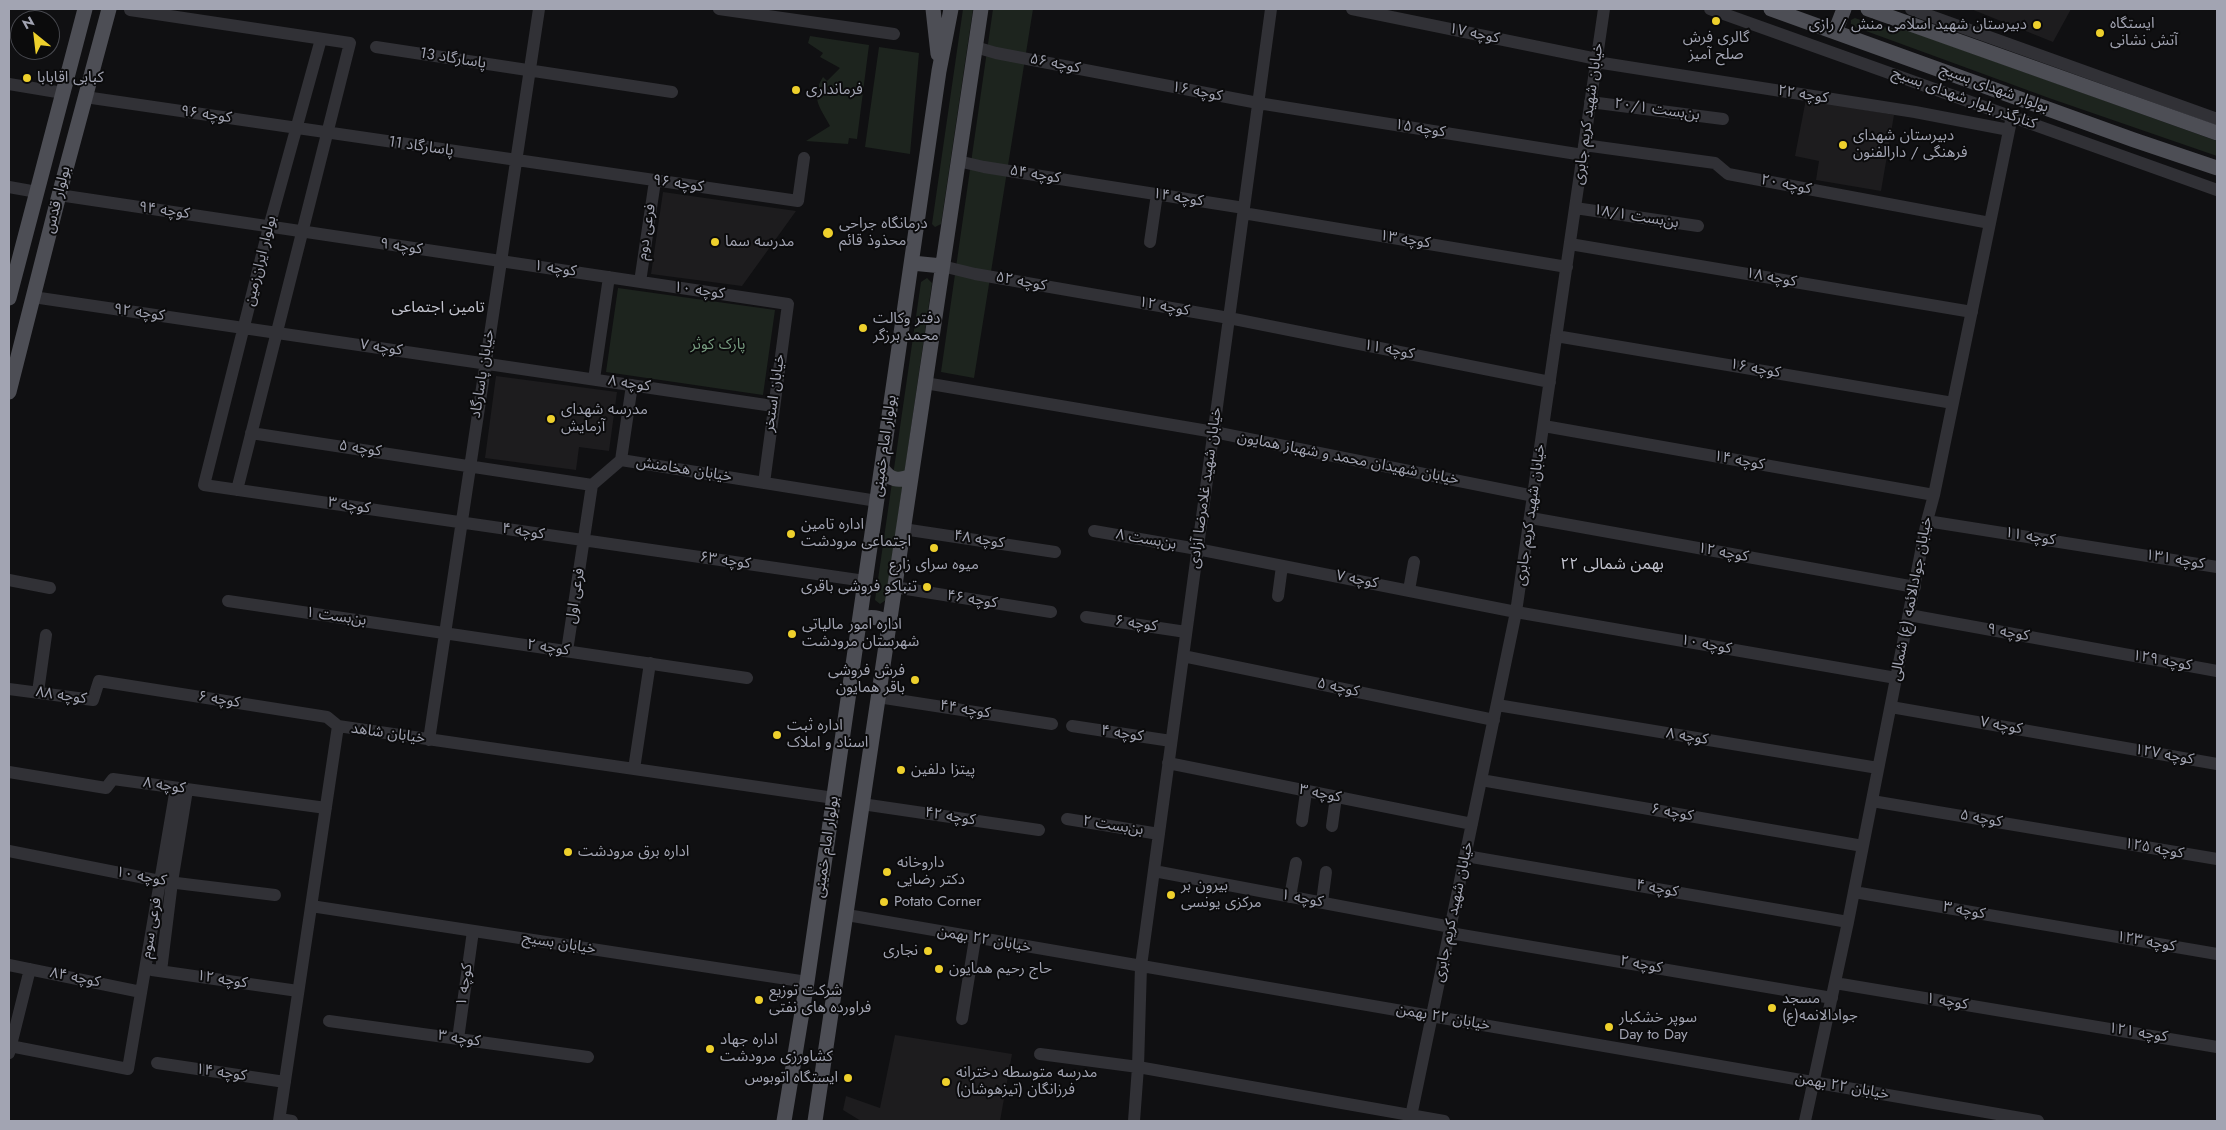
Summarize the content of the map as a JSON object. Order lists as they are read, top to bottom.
{
  "streets": {
    "main road": ["بولوار شهدای بسیج", "بولوار قدس", "بولوار امام خمینی"],
    "street": [
      "کوچه ۱۷",
      "پاسارگاد 13",
      "کوچه ۵۶",
      "کوچه ۱۶",
      "کوچه ۲۲",
      "کنارگذر بلوار شهدای بسیج",
      "بن‌بست ۲۰/۱",
      "خیابان شهید کریم جابری",
      "کوچه ۹۶",
      "کوچه ۱۵",
      "پاسارگاد 11",
      "کوچه ۵۴",
      "کوچه ۲۰",
      "کوچه ۱۴",
      "کوچه ۹۴",
      "بن‌بست ۱۸/۱",
      "فرعی دوم",
      "کوچه ۱۳",
      "کوچه ۹",
      "بولوار ایران‌زمین",
      "کوچه ۱",
      "کوچه ۱۸",
      "کوچه ۵۲",
      "کوچه ۱۰",
      "کوچه ۱۲",
      "کوچه ۹۲",
      "کوچه ۷",
      "کوچه ۱۱",
      "خیابان پاسارگاد",
      "کوچه ۸",
      "خیابان استخر",
      "کوچه ۵",
      "خیابان شهیدان محمد و شهباز همایون",
      "خیابان هخامنش",
      "خیابان شهید غلامرضا آزادی",
      "کوچه ۳",
      "کوچه ۴",
      "کوچه ۴۸",
      "بن‌بست ۸",
      "کوچه ۱۳۱",
      "کوچه ۶۳",
      "فرعی اول",
      "خیابان جوادالائمه (ع) شمالی",
      "کوچه ۴۶",
      "بن‌بست ۱",
      "کوچه ۶",
      "کوچه ۲",
      "کوچه ۱۲۹",
      "کوچه ۸۸",
      "کوچه ۴۴",
      "خیابان شاهد",
      "کوچه ۱۲۷",
      "کوچه ۴۲",
      "بن‌بست ۲",
      "کوچه ۱۲۵",
      "فرعی سوم",
      "خیابان ۲۲ بهمن",
      "کوچه ۱۲۳",
      "خیابان بسیج",
      "کوچه ۸۴",
      "کوچه ۱۲۱"
    ]
  },
  "crossings": [
    ["کوچه ۱۷", "کوچه ۲۲"],
    ["کوچه ۱۷", "خیابان شهید کریم جابری"],
    ["پاسارگاد 13", "خیابان پاسارگاد"],
    ["کوچه ۵۶", "کوچه ۱۶"],
    ["کوچه ۵۶", "بولوار امام خمینی"],
    ["کوچه ۱۶", "خیابان شهید کریم جابری"],
    ["کوچه ۱۶", "کوچه ۱۵"],
    ["کوچه ۱۶", "خیابان شهید غلامرضا آزادی"],
    ["کوچه ۱۶", "خیابان جوادالائمه (ع) شمالی"],
    ["کوچه ۲۲", "خیابان شهید کریم جابری"],
    ["کوچه ۲۲", "خیابان جوادالائمه (ع) شمالی"],
    ["کنارگذر بلوار شهدای بسیج", "خیابان جوادالائمه (ع) شمالی"],
    ["بن‌بست ۲۰/۱", "خیابان شهید کریم جابری"],
    ["خیابان شهید کریم جابری", "کوچه ۱۵"],
    ["خیابان شهید کریم جابری", "کوچه ۲۰"],
    ["خیابان شهید کریم جابری", "کوچه ۱۴"],
    ["خیابان شهید کریم جابری", "بن‌بست ۱۸/۱"],
    ["خیابان شهید کریم جابری", "کوچه ۱۳"],
    ["خیابان شهید کریم جابری", "کوچه ۱"],
    ["خیابان شهید کریم جابری", "کوچه ۱۸"],
    ["خیابان شهید کریم جابری", "کوچه ۱۰"],
    ["خیابان شهید کریم جابری", "کوچه ۱۲"],
    ["خیابان شهید کریم جابری", "کوچه ۷"],
    ["خیابان شهید کریم جابری", "کوچه ۱۱"],
    ["خیابان شهید کریم جابری", "کوچه ۸"],
    ["خیابان شهید کریم جابری", "کوچه ۵"],
    ["خیابان شهید کریم جابری", "خیابان شهیدان محمد و شهباز همایون"],
    ["خیابان شهید کریم جابری", "کوچه ۳"],
    ["خیابان شهید کریم جابری", "کوچه ۴"],
    ["خیابان شهید کریم جابری", "کوچه ۶"],
    ["خیابان شهید کریم جابری", "کوچه ۲"],
    ["خیابان شهید کریم جابری", "خیابان ۲۲ بهمن"],
    ["کوچه ۹۶", "پاسارگاد 11"],
    ["کوچه ۹۶", "بولوار قدس"],
    ["کوچه ۹۶", "فرعی دوم"],
    ["کوچه ۹۶", "بولوار ایران‌زمین"],
    ["کوچه ۹۶", "خیابان پاسارگاد"],
    ["کوچه ۱۵", "کوچه ۲۰"],
    ["کوچه ۱۵", "خیابان شهید غلامرضا آزادی"],
    ["پاسارگاد 11", "خیابان پاسارگاد"],
    ["کوچه ۵۴", "کوچه ۱۴"],
    ["کوچه ۵۴", "بولوار امام خمینی"],
    ["کوچه ۲۰", "خیابان جوادالائمه (ع) شمالی"],
    ["کوچه ۱۴", "کوچه ۱۳"],
    ["کوچه ۱۴", "خیابان شهید غلامرضا آزادی"],
    ["کوچه ۱۴", "خیابان جوادالائمه (ع) شمالی"],
    ["کوچه ۱۴", "خیابان شاهد"],
    ["بولوار قدس", "کوچه ۹۴"],
    ["بولوار قدس", "کوچه ۹۲"],
    ["کوچه ۹۴", "کوچه ۹"],
    ["کوچه ۹۴", "بولوار ایران‌زمین"],
    ["فرعی دوم", "کوچه ۱۰"],
    ["کوچه ۱۳", "خیابان شهید غلامرضا آزادی"],
    ["کوچه ۹", "کوچه ۱"],
    ["کوچه ۹", "خیابان پاسارگاد"],
    ["کوچه ۹", "خیابان جوادالائمه (ع) شمالی"],
    ["کوچه ۹", "کوچه ۱۲۹"],
    ["بولوار ایران‌زمین", "کوچه ۹۲"],
    ["بولوار ایران‌زمین", "کوچه ۳"],
    ["کوچه ۱", "کوچه ۱۰"],
    ["کوچه ۱", "خیابان پاسارگاد"],
    ["کوچه ۱", "خیابان شهید غلامرضا آزادی"],
    ["کوچه ۱", "کوچه ۳"],
    ["کوچه ۱", "خیابان جوادالائمه (ع) شمالی"],
    ["کوچه ۱", "کوچه ۲"],
    ["کوچه ۱", "خیابان بسیج"],
    ["کوچه ۱", "کوچه ۱۲۱"],
    ["کوچه ۱۸", "خیابان جوادالائمه (ع) شمالی"],
    ["کوچه ۵۲", "کوچه ۱۲"],
    ["کوچه ۵۲", "بولوار امام خمینی"],
    ["کوچه ۱۰", "کوچه ۷"],
    ["کوچه ۱۰", "خیابان استخر"],
    ["کوچه ۱۰", "خیابان جوادالائمه (ع) شمالی"],
    ["کوچه ۱۰", "فرعی سوم"],
    ["کوچه ۱۲", "کوچه ۱۱"],
    ["کوچه ۱۲", "خیابان شهید غلامرضا آزادی"],
    ["کوچه ۱۲", "خیابان جوادالائمه (ع) شمالی"],
    ["کوچه ۱۲", "خیابان شاهد"],
    ["کوچه ۱۲", "فرعی سوم"],
    ["کوچه ۹۲", "کوچه ۷"],
    ["کوچه ۷", "خیابان پاسارگاد"],
    ["کوچه ۷", "کوچه ۸"],
    ["کوچه ۷", "خیابان شهید غلامرضا آزادی"],
    ["کوچه ۷", "بن‌بست ۸"],
    ["کوچه ۷", "خیابان جوادالائمه (ع) شمالی"],
    ["کوچه ۷", "کوچه ۱۲۷"],
    ["کوچه ۱۱", "خیابان شهید غلامرضا آزادی"],
    ["کوچه ۱۱", "کوچه ۱۳۱"],
    ["کوچه ۱۱", "خیابان جوادالائمه (ع) شمالی"],
    ["خیابان پاسارگاد", "کوچه ۸"],
    ["خیابان پاسارگاد", "کوچه ۵"],
    ["خیابان پاسارگاد", "کوچه ۳"],
    ["خیابان پاسارگاد", "کوچه ۴"],
    ["خیابان پاسارگاد", "بن‌بست ۱"],
    ["خیابان پاسارگاد", "کوچه ۲"],
    ["خیابان پاسارگاد", "خیابان شاهد"],
    ["کوچه ۸", "خیابان استخر"],
    ["کوچه ۸", "خیابان جوادالائمه (ع) شمالی"],
    ["کوچه ۸", "خیابان شاهد"],
    ["کوچه ۸", "فرعی سوم"],
    ["خیابان استخر", "خیابان هخامنش"],
    ["بولوار امام خمینی", "خیابان شهیدان محمد و شهباز همایون"],
    ["بولوار امام خمینی", "خیابان هخامنش"],
    ["بولوار امام خمینی", "کوچه ۴۸"],
    ["بولوار امام خمینی", "کوچه ۶۳"],
    ["بولوار امام خمینی", "کوچه ۴۶"],
    ["بولوار امام خمینی", "کوچه ۴۴"],
    ["بولوار امام خمینی", "خیابان شاهد"],
    ["بولوار امام خمینی", "کوچه ۴۲"],
    ["بولوار امام خمینی", "خیابان ۲۲ بهمن"],
    ["بولوار امام خمینی", "خیابان بسیج"],
    ["کوچه ۵", "خیابان شهید غلامرضا آزادی"],
    ["کوچه ۵", "خیابان جوادالائمه (ع) شمالی"],
    ["کوچه ۵", "کوچه ۱۲۵"],
    ["خیابان شهیدان محمد و شهباز همایون", "خیابان شهید غلامرضا آزادی"],
    ["خیابان شهید غلامرضا آزادی", "کوچه ۳"],
    ["خیابان شهید غلامرضا آزادی", "کوچه ۴"],
    ["خیابان شهید غلامرضا آزادی", "بن‌بست ۸"],
    ["خیابان شهید غلامرضا آزادی", "کوچه ۶"],
    ["خیابان شهید غلامرضا آزادی", "بن‌بست ۲"],
    ["خیابان شهید غلامرضا آزادی", "خیابان ۲۲ بهمن"],
    ["کوچه ۳", "کوچه ۴"],
    ["کوچه ۳", "خیابان جوادالائمه (ع) شمالی"],
    ["کوچه ۳", "کوچه ۱۲۳"],
    ["کوچه ۴", "کوچه ۶۳"],
    ["کوچه ۴", "فرعی اول"],
    ["کوچه ۴", "خیابان جوادالائمه (ع) شمالی"],
    ["کوچه ۶۳", "فرعی اول"],
    ["فرعی اول", "کوچه ۲"],
    ["خیابان جوادالائمه (ع) شمالی", "کوچه ۶"],
    ["خیابان جوادالائمه (ع) شمالی", "کوچه ۲"],
    ["خیابان جوادالائمه (ع) شمالی", "خیابان ۲۲ بهمن"],
    ["بن‌بست ۱", "کوچه ۲"],
    ["کوچه ۶", "کوچه ۸۸"],
    ["کوچه ۶", "خیابان شاهد"],
    ["خیابان شاهد", "خیابان بسیج"],
    ["فرعی سوم", "کوچه ۸۴"]
  ],
  "districts": ["تامین اجتماعی", "۲۲ بهمن شمالی"],
  "parks": ["پارک کوثر"],
  "places": [
    "گالری فرش صلح آمیز",
    "دبیرستان شهید اسلامی منش / رازی",
    "ایستگاه آتش نشانی",
    "کبابی اقابابا",
    "فرمانداری",
    "دبیرستان شهدای فرهنگی / دارالفنون",
    "درمانگاه جراحی محذوذ قائم",
    "مدرسه سما",
    "دفتر وکالت محمد برزگر",
    "مدرسه شهدای آزمایش",
    "اداره تامین اجتماعی مرودشت",
    "میوه سرای زارع",
    "تنباکو فروشی باقری",
    "اداره امور مالیاتی شهرستان مرودشت",
    "فرش فروشی باقر همایون",
    "اداره ثبت اسناد و املاک",
    "پیتزا دلفین",
    "اداره برق مرودشت",
    "داروخانه دکتر رضایی",
    "بیرون بر مرکزی یونسی",
    "Potato Corner",
    "نجاری",
    "حاج رحیم همایون",
    "شرکت توزیع فراورده های نفتی",
    "مسجد جوادالانمه(ع)",
    "سوپر خشکبار Day to Day",
    "اداره جهاد کشاورزی مرودشت",
    "ایستگاه اتوبوس",
    "مدرسه متوسطه دخترانه فرزانگان (تیزهوشان)"
  ],
  "north": "top left"
}
